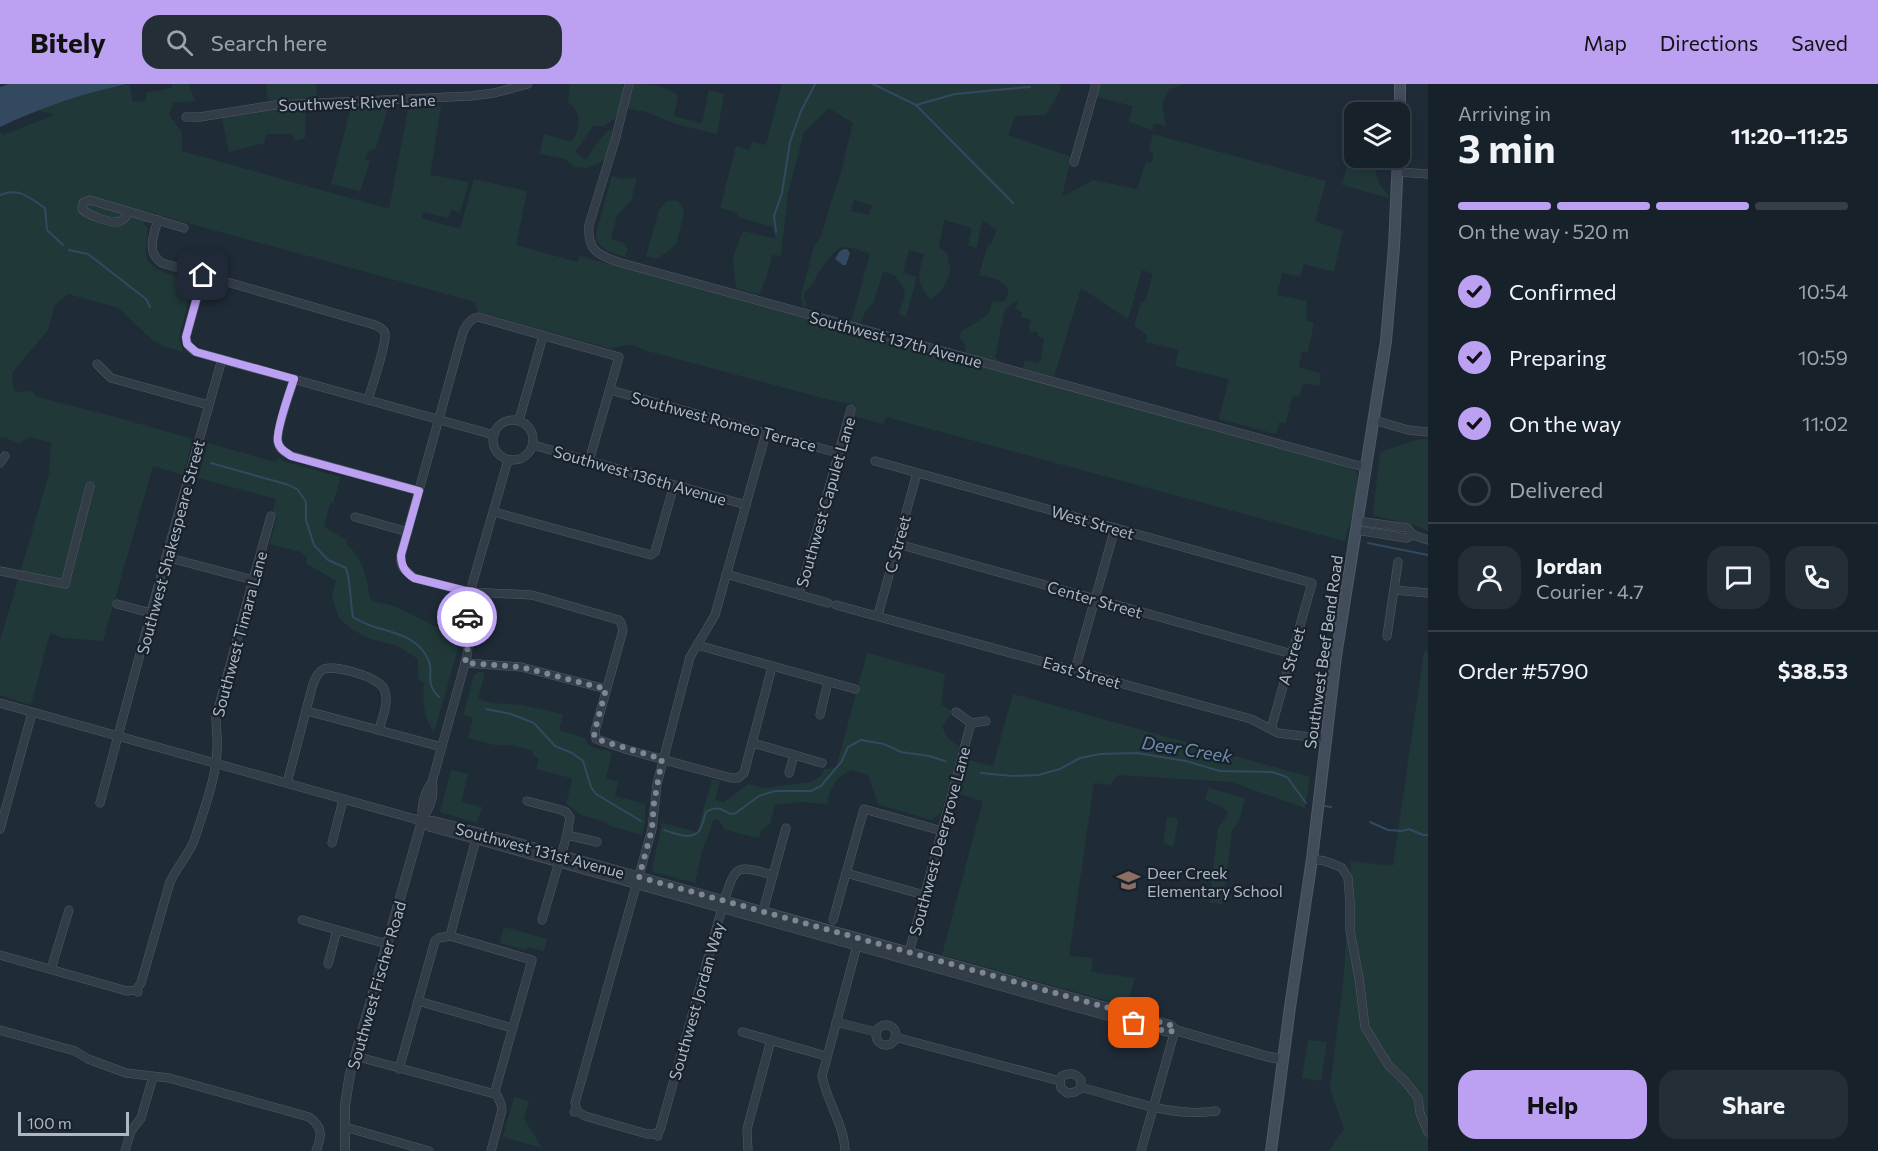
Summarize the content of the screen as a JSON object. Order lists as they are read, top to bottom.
{
  "streets": {
    "main road": ["Southwest Beef Bend Road"],
    "street": [
      "Southwest River Lane",
      "Southwest 137th Avenue",
      "Southwest Romeo Terrace",
      "Southwest 136th Avenue",
      "Southwest Capulet Lane",
      "West Street",
      "C Street",
      "Southwest Shakespeare Street",
      "Center Street",
      "Southwest Timara Lane",
      "A Street",
      "East Street",
      "Southwest Deergrove Lane",
      "Southwest 131st Avenue",
      "Southwest Fischer Road",
      "Southwest Jordan Way"
    ]
  },
  "crossings": [
    ["Southwest 137th Avenue", "Southwest Beef Bend Road"],
    ["Southwest Romeo Terrace", "Southwest Capulet Lane"],
    ["Southwest Romeo Terrace", "Southwest Jordan Way"],
    ["Southwest 136th Avenue", "Southwest Fischer Road"],
    ["Southwest 136th Avenue", "Southwest Jordan Way"],
    ["Southwest Capulet Lane", "East Street"],
    ["West Street", "C Street"],
    ["West Street", "A Street"],
    ["C Street", "Center Street"],
    ["C Street", "East Street"],
    ["Southwest Shakespeare Street", "Southwest 131st Avenue"],
    ["Center Street", "A Street"],
    ["Southwest Timara Lane", "Southwest 131st Avenue"],
    ["Southwest Beef Bend Road", "East Street"],
    ["Southwest Beef Bend Road", "Southwest 131st Avenue"],
    ["A Street", "East Street"],
    ["East Street", "Southwest Jordan Way"],
    ["Southwest Deergrove Lane", "Southwest 131st Avenue"],
    ["Southwest 131st Avenue", "Southwest Fischer Road"],
    ["Southwest 131st Avenue", "Southwest Jordan Way"]
  ],
  "water": ["Deer Creek"],
  "places": {
    "school or university": ["Deer Creek Elementary School"]
  },
  "scale_bar": "100 m",
  "page": {
    "header": "Bitely",
    "search": "Search here",
    "nav": ["Map", "Directions", "Saved"],
    "heading": ["3 min", "Arriving in", "11:20–11:25"],
    "panel": [
      "Jordan",
      "Courier · 4.7",
      "Order #5790",
      "$38.53"
    ],
    "bar": "On the way · 520 m",
    "list": [
      ["Confirmed", "10:54"],
      ["Preparing", "10:59"],
      ["On the way", "11:02"],
      "Delivered"
    ],
    "buttons": ["Help", "Share"],
    "scale": "100 m"
  }
}
